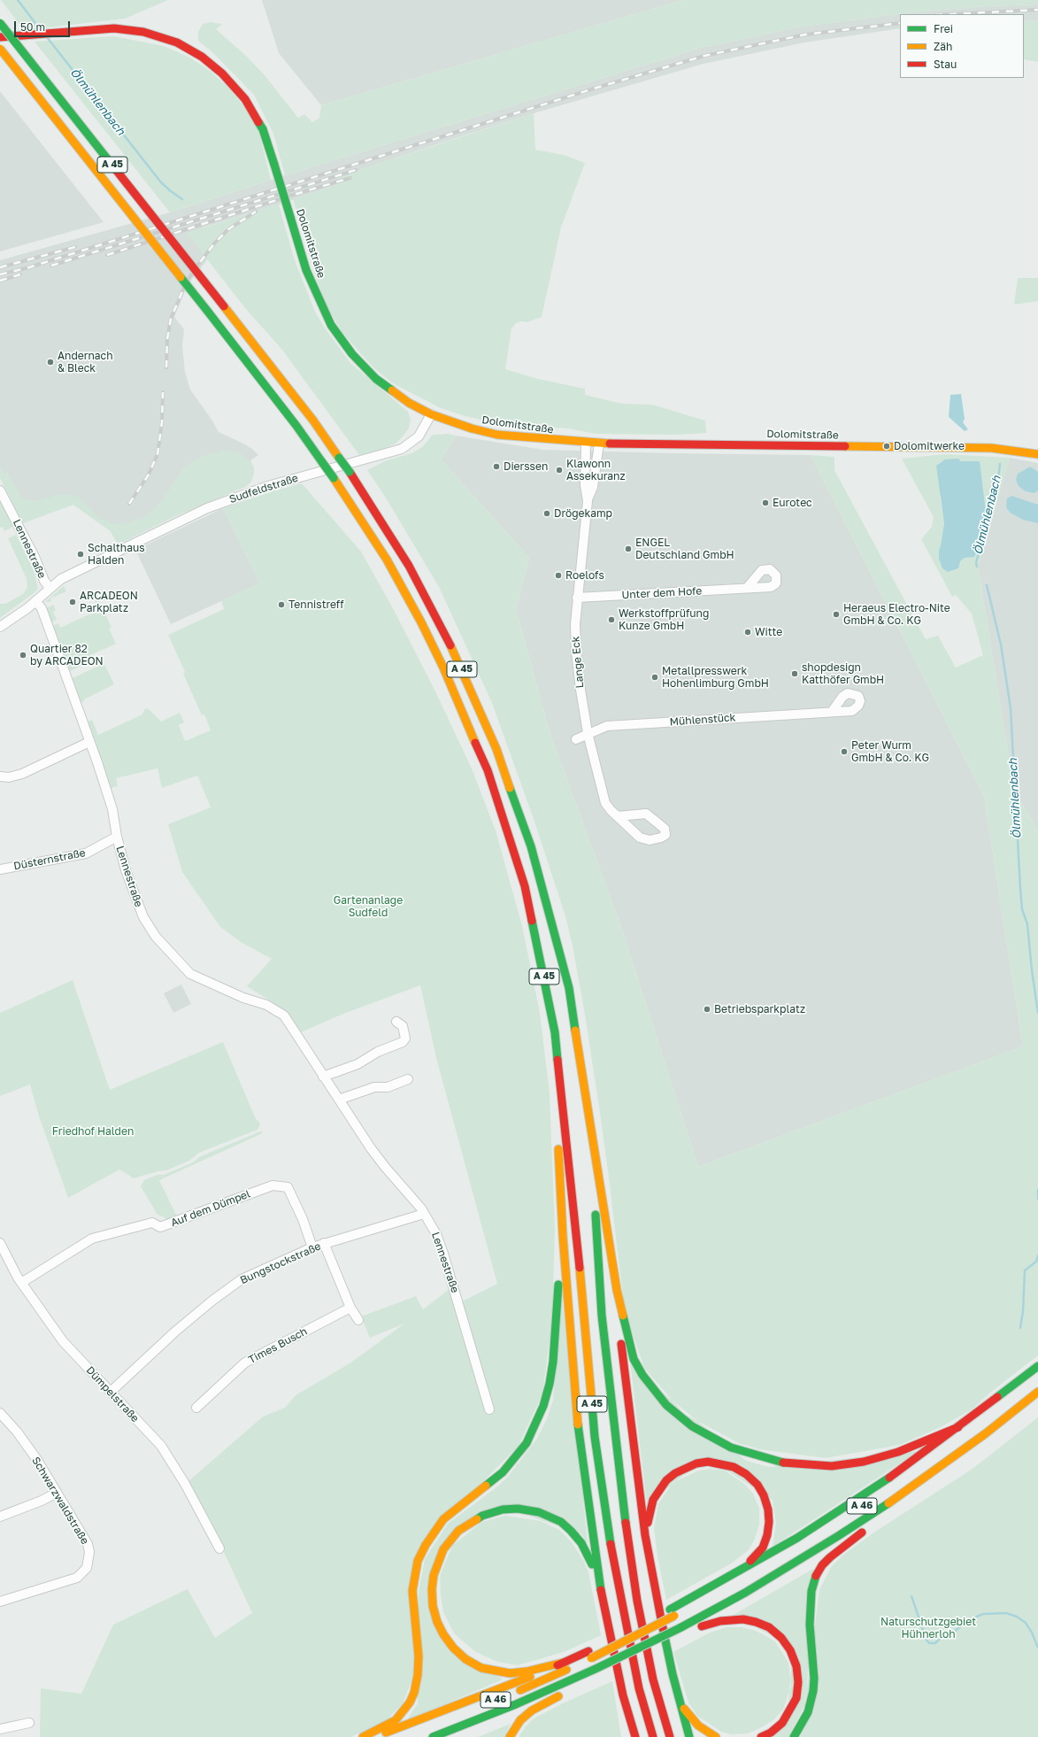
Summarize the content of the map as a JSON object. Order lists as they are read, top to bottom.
{
  "streets": {
    "main road": ["A 45", "Dolomitstraße", "A 46"],
    "street": [
      "Sudfeldstraße",
      "Lennestraße",
      "Unter dem Hofe",
      "Lange Eck",
      "Mühlenstück",
      "Düsternstraße",
      "Auf dem Dümpel",
      "Bungstockstraße",
      "Times Busch",
      "Dümpelstraße",
      "Schwarzwaldstraße"
    ]
  },
  "crossings": [
    ["Dolomitstraße", "Sudfeldstraße"],
    ["Dolomitstraße", "Lange Eck"],
    ["Sudfeldstraße", "Lennestraße"],
    ["Lennestraße", "Düsternstraße"],
    ["Lennestraße", "Bungstockstraße"],
    ["Unter dem Hofe", "Lange Eck"],
    ["Lange Eck", "Mühlenstück"],
    ["Auf dem Dümpel", "Bungstockstraße"],
    ["Auf dem Dümpel", "Dümpelstraße"],
    ["Bungstockstraße", "Dümpelstraße"]
  ],
  "water": ["Ölmühlenbach"],
  "parks": ["Gartenanlage Sudfeld", "Friedhof Halden", "Naturschutzgebiet Hühnerloh"],
  "places": [
    "Andernach & Bleck",
    "Dolomitwerke",
    "Dierssen",
    "Klawonn Assekuranz",
    "Eurotec",
    "Drögekamp",
    "ENGEL Deutschland GmbH",
    "Schalthaus Halden",
    "Roelofs",
    "ARCADEON Parkplatz",
    "Tennistreff",
    "Heraeus Electro-Nite GmbH & Co. KG",
    "Werkstoffprüfung Kunze GmbH",
    "Witte",
    "Quartier 82 by ARCADEON",
    "shopdesign Katthöfer GmbH",
    "Metallpresswerk Hohenlimburg GmbH",
    "Peter Wurm GmbH & Co. KG",
    "Betriebsparkplatz"
  ],
  "legend": ["Frei", "Zäh", "Stau"],
  "scale_bar": "50 m"
}
